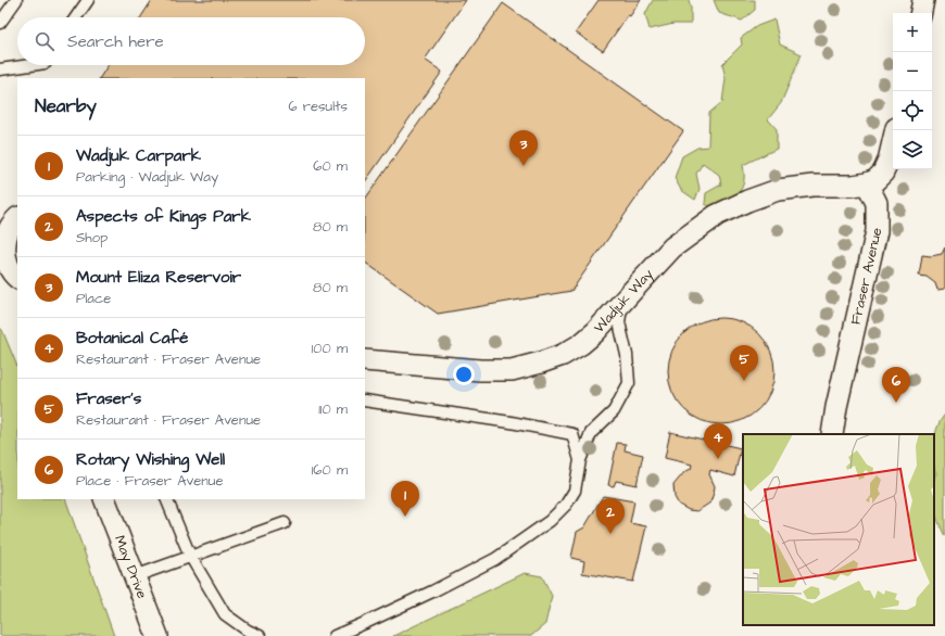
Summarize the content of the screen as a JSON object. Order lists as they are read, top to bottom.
{
  "streets": {
    "street": ["Fraser Avenue", "Wadjuk Way", "May Drive"]
  },
  "crossings": [
    ["Fraser Avenue", "Wadjuk Way"]
  ],
  "page": {
    "map_buttons": ["+", "−"],
    "search": "Search here",
    "heading": ["Nearby", "6 results"],
    "pins": [
      "3",
      "5",
      "6",
      "4",
      "1",
      "2"
    ],
    "list": [
      {
        "mark": "1",
        "name": "Wadjuk Carpark",
        "note": "Parking · Wadjuk Way",
        "value": "60 m"
      },
      {
        "mark": "2",
        "name": "Aspects of Kings Park",
        "note": "Shop",
        "value": "80 m"
      },
      {
        "mark": "3",
        "name": "Mount Eliza Reservoir",
        "note": "Place",
        "value": "80 m"
      },
      {
        "mark": "4",
        "name": "Botanical Café",
        "note": "Restaurant · Fraser Avenue",
        "value": "100 m"
      },
      {
        "mark": "5",
        "name": "Fraser's",
        "note": "Restaurant · Fraser Avenue",
        "value": "110 m"
      },
      {
        "mark": "6",
        "name": "Rotary Wishing Well",
        "note": "Place · Fraser Avenue",
        "value": "160 m"
      }
    ]
  }
}
